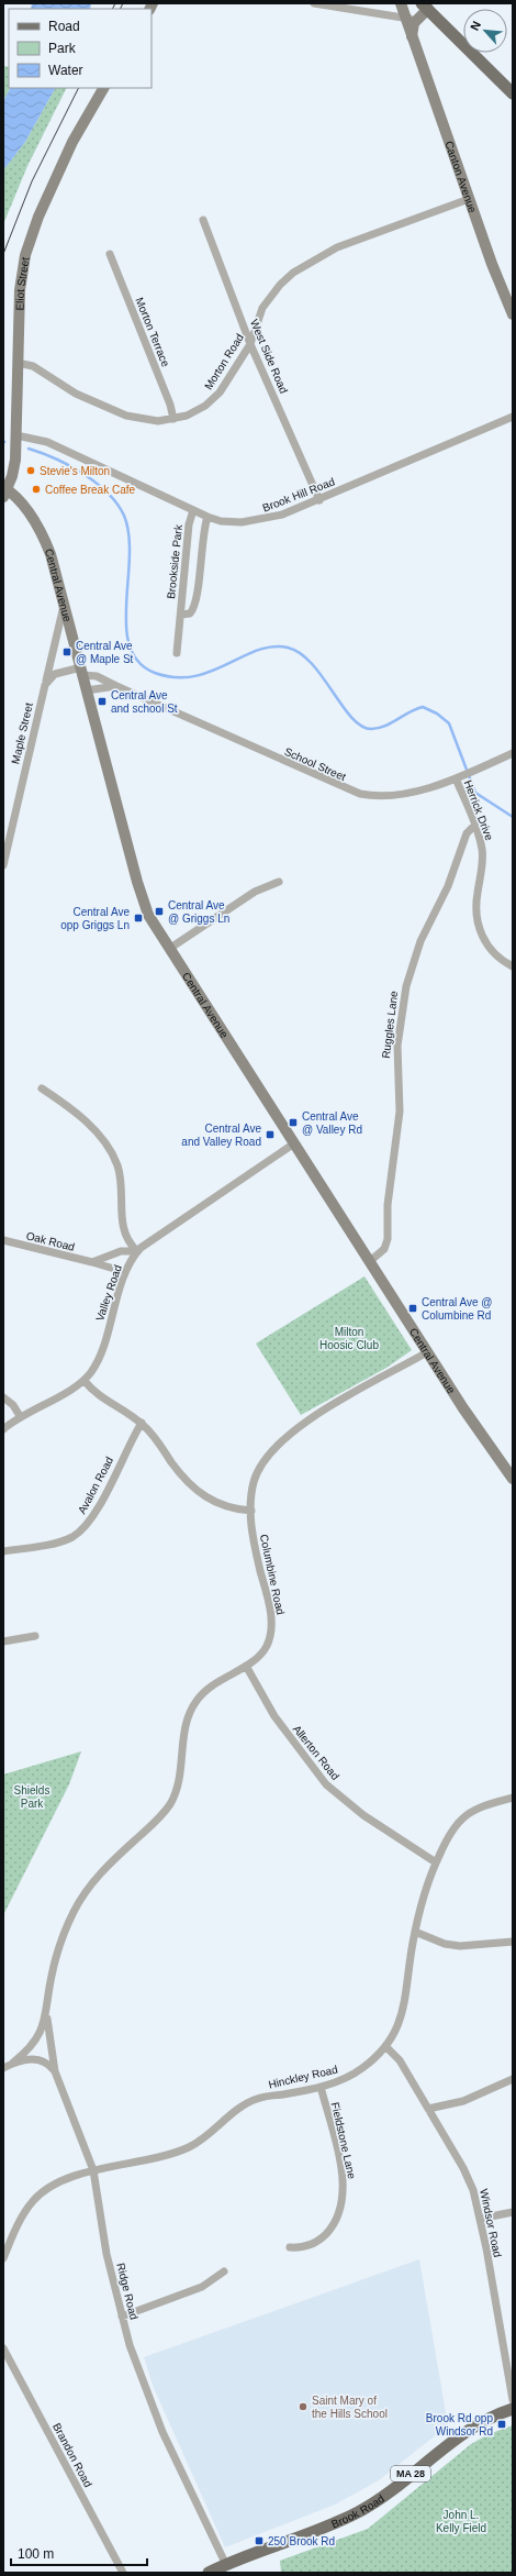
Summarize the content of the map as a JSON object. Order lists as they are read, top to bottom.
{
  "streets": {
    "main road": ["MA 28", "Brook Road"],
    "street": [
      "Canton Avenue",
      "Eliot Street",
      "Morton Terrace",
      "West Side Road",
      "Morton Road",
      "Brook Hill Road",
      "Brookside Park",
      "Central Avenue",
      "Maple Street",
      "School Street",
      "Herrick Drive",
      "Ruggles Lane",
      "Oak Road",
      "Valley Road",
      "Avalon Road",
      "Columbine Road",
      "Allerton Road",
      "Hinckley Road",
      "Fieldstone Lane",
      "Windsor Road",
      "Ridge Road",
      "Brandon Road"
    ]
  },
  "crossings": [
    ["Canton Avenue", "Morton Road"],
    ["Eliot Street", "Morton Road"],
    ["Eliot Street", "Brook Hill Road"],
    ["Eliot Street", "Central Avenue"],
    ["Morton Terrace", "Morton Road"],
    ["West Side Road", "Morton Road"],
    ["West Side Road", "Brook Hill Road"],
    ["Brook Hill Road", "Brookside Park"],
    ["Central Avenue", "Maple Street"],
    ["Central Avenue", "School Street"],
    ["Central Avenue", "Ruggles Lane"],
    ["Central Avenue", "Valley Road"],
    ["Central Avenue", "Columbine Road"],
    ["School Street", "Herrick Drive"],
    ["Herrick Drive", "Ruggles Lane"],
    ["Oak Road", "Valley Road"],
    ["Columbine Road", "Allerton Road"],
    ["Columbine Road", "Ridge Road"],
    ["Allerton Road", "Hinckley Road"],
    ["Hinckley Road", "Fieldstone Lane"],
    ["Hinckley Road", "Windsor Road"],
    ["Hinckley Road", "Ridge Road"],
    ["Ridge Road", "Brook Road"]
  ],
  "parks": ["Milton Hoosic Club", "Shields Park", "John L. Kelly Field"],
  "places": {
    "other": ["Stevie's Milton", "Coffee Break Cafe", "Saint Mary of the Hills School"],
    "transit": [
      "Central Ave @ Maple St",
      "Central Ave and school St",
      "Central Ave @ Griggs Ln",
      "Central Ave opp Griggs Ln",
      "Central Ave @ Valley Rd",
      "Central Ave and Valley Road",
      "Central Ave @ Columbine Rd",
      "Brook Rd opp Windsor Rd",
      "250 Brook Rd"
    ]
  },
  "legend": ["Road", "Park", "Water"],
  "scale_bar": "100 m",
  "north": "top left"
}
